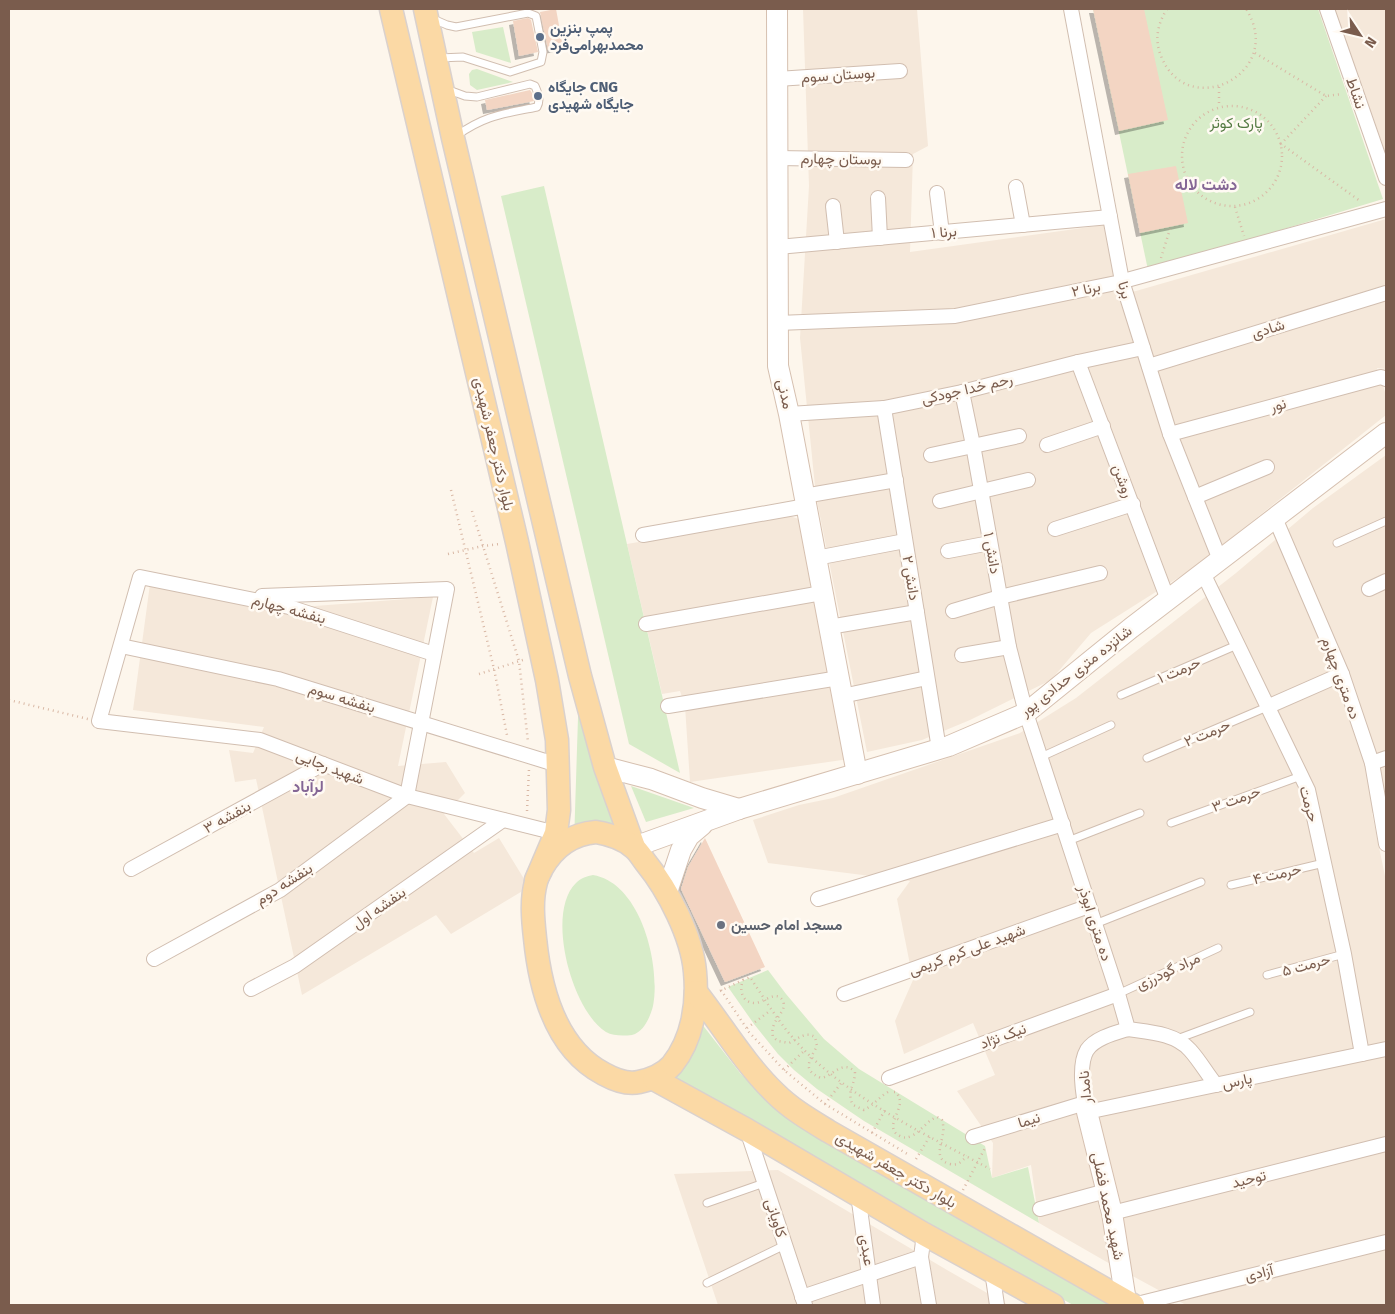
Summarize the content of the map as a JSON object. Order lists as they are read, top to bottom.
{
  "streets": {
    "main road": ["بلوار دکتر جعفر شهیدی"],
    "street": [
      "بوستان سوم",
      "نشاط",
      "بوستان چهارم",
      "برنا ۱",
      "برنا ۲",
      "برنا",
      "شادی",
      "رحم خدا جودکی",
      "مدنی",
      "نور",
      "روشن",
      "دانش ۱",
      "دانش ۲",
      "بنفشه چهارم",
      "شانزده متری حدادی پور",
      "ده متری چهارم",
      "بنفشه سوم",
      "شهید رجایی",
      "حرمت",
      "بنفشه ۳",
      "بنفشه دوم",
      "بنفشه اول",
      "ده متری ابوذر",
      "شهید علی کرم کریمی",
      "نیک نژاد",
      "پارس",
      "نامدار",
      "نیما",
      "توحید",
      "شهید محمد فضلی",
      "کاویانی",
      "عبدی",
      "آزادی"
    ],
    "lane": [
      "حرمت ۱",
      "حرمت ۲",
      "حرمت ۳",
      "حرمت ۴",
      "حرمت ۵",
      "مراد گودرزی"
    ]
  },
  "crossings": [
    ["بوستان سوم", "مدنی"],
    ["بوستان چهارم", "مدنی"],
    ["برنا ۱", "برنا"],
    ["برنا ۱", "مدنی"],
    ["برنا ۲", "برنا"],
    ["برنا ۲", "مدنی"],
    ["برنا", "شادی"],
    ["برنا", "رحم خدا جودکی"],
    ["برنا", "نور"],
    ["برنا", "شانزده متری حدادی پور"],
    ["رحم خدا جودکی", "مدنی"],
    ["رحم خدا جودکی", "روشن"],
    ["رحم خدا جودکی", "دانش ۱"],
    ["رحم خدا جودکی", "دانش ۲"],
    ["مدنی", "شانزده متری حدادی پور"],
    ["بلوار دکتر جعفر شهیدی", "شانزده متری حدادی پور"],
    ["بلوار دکتر جعفر شهیدی", "بنفشه سوم"],
    ["بلوار دکتر جعفر شهیدی", "شهید رجایی"],
    ["بلوار دکتر جعفر شهیدی", "شهید محمد فضلی"],
    ["بلوار دکتر جعفر شهیدی", "آزادی"],
    ["روشن", "شانزده متری حدادی پور"],
    ["دانش ۱", "شانزده متری حدادی پور"],
    ["دانش ۱", "ده متری ابوذر"],
    ["دانش ۲", "شانزده متری حدادی پور"],
    ["بنفشه چهارم", "بنفشه سوم"],
    ["حرمت ۱", "حرمت"],
    ["شانزده متری حدادی پور", "ده متری چهارم"],
    ["شانزده متری حدادی پور", "حرمت"],
    ["شانزده متری حدادی پور", "ده متری ابوذر"],
    ["حرمت ۲", "حرمت"],
    ["شهید رجایی", "بنفشه ۳"],
    ["شهید رجایی", "بنفشه دوم"],
    ["شهید رجایی", "بنفشه اول"],
    ["حرمت ۳", "حرمت"],
    ["حرمت", "حرمت ۴"],
    ["حرمت", "حرمت ۵"],
    ["حرمت", "پارس"],
    ["ده متری ابوذر", "شهید علی کرم کریمی"],
    ["ده متری ابوذر", "مراد گودرزی"],
    ["ده متری ابوذر", "نیک نژاد"],
    ["ده متری ابوذر", "نامدار"],
    ["مراد گودرزی", "نیک نژاد"],
    ["پارس", "نامدار"],
    ["پارس", "نیما"],
    ["پارس", "شهید محمد فضلی"],
    ["نامدار", "نیما"],
    ["نامدار", "شهید محمد فضلی"],
    ["نیما", "شهید محمد فضلی"],
    ["توحید", "شهید محمد فضلی"],
    ["شهید محمد فضلی", "آزادی"]
  ],
  "districts": ["دشت لاله", "لرآباد"],
  "parks": ["پارک کوثر"],
  "places": ["پمپ بنزین محمد‌بهرامی‌فرد", "جایگاه CNG جایگاه شهیدی", "مسجد امام حسین"],
  "north": "bottom right"
}
